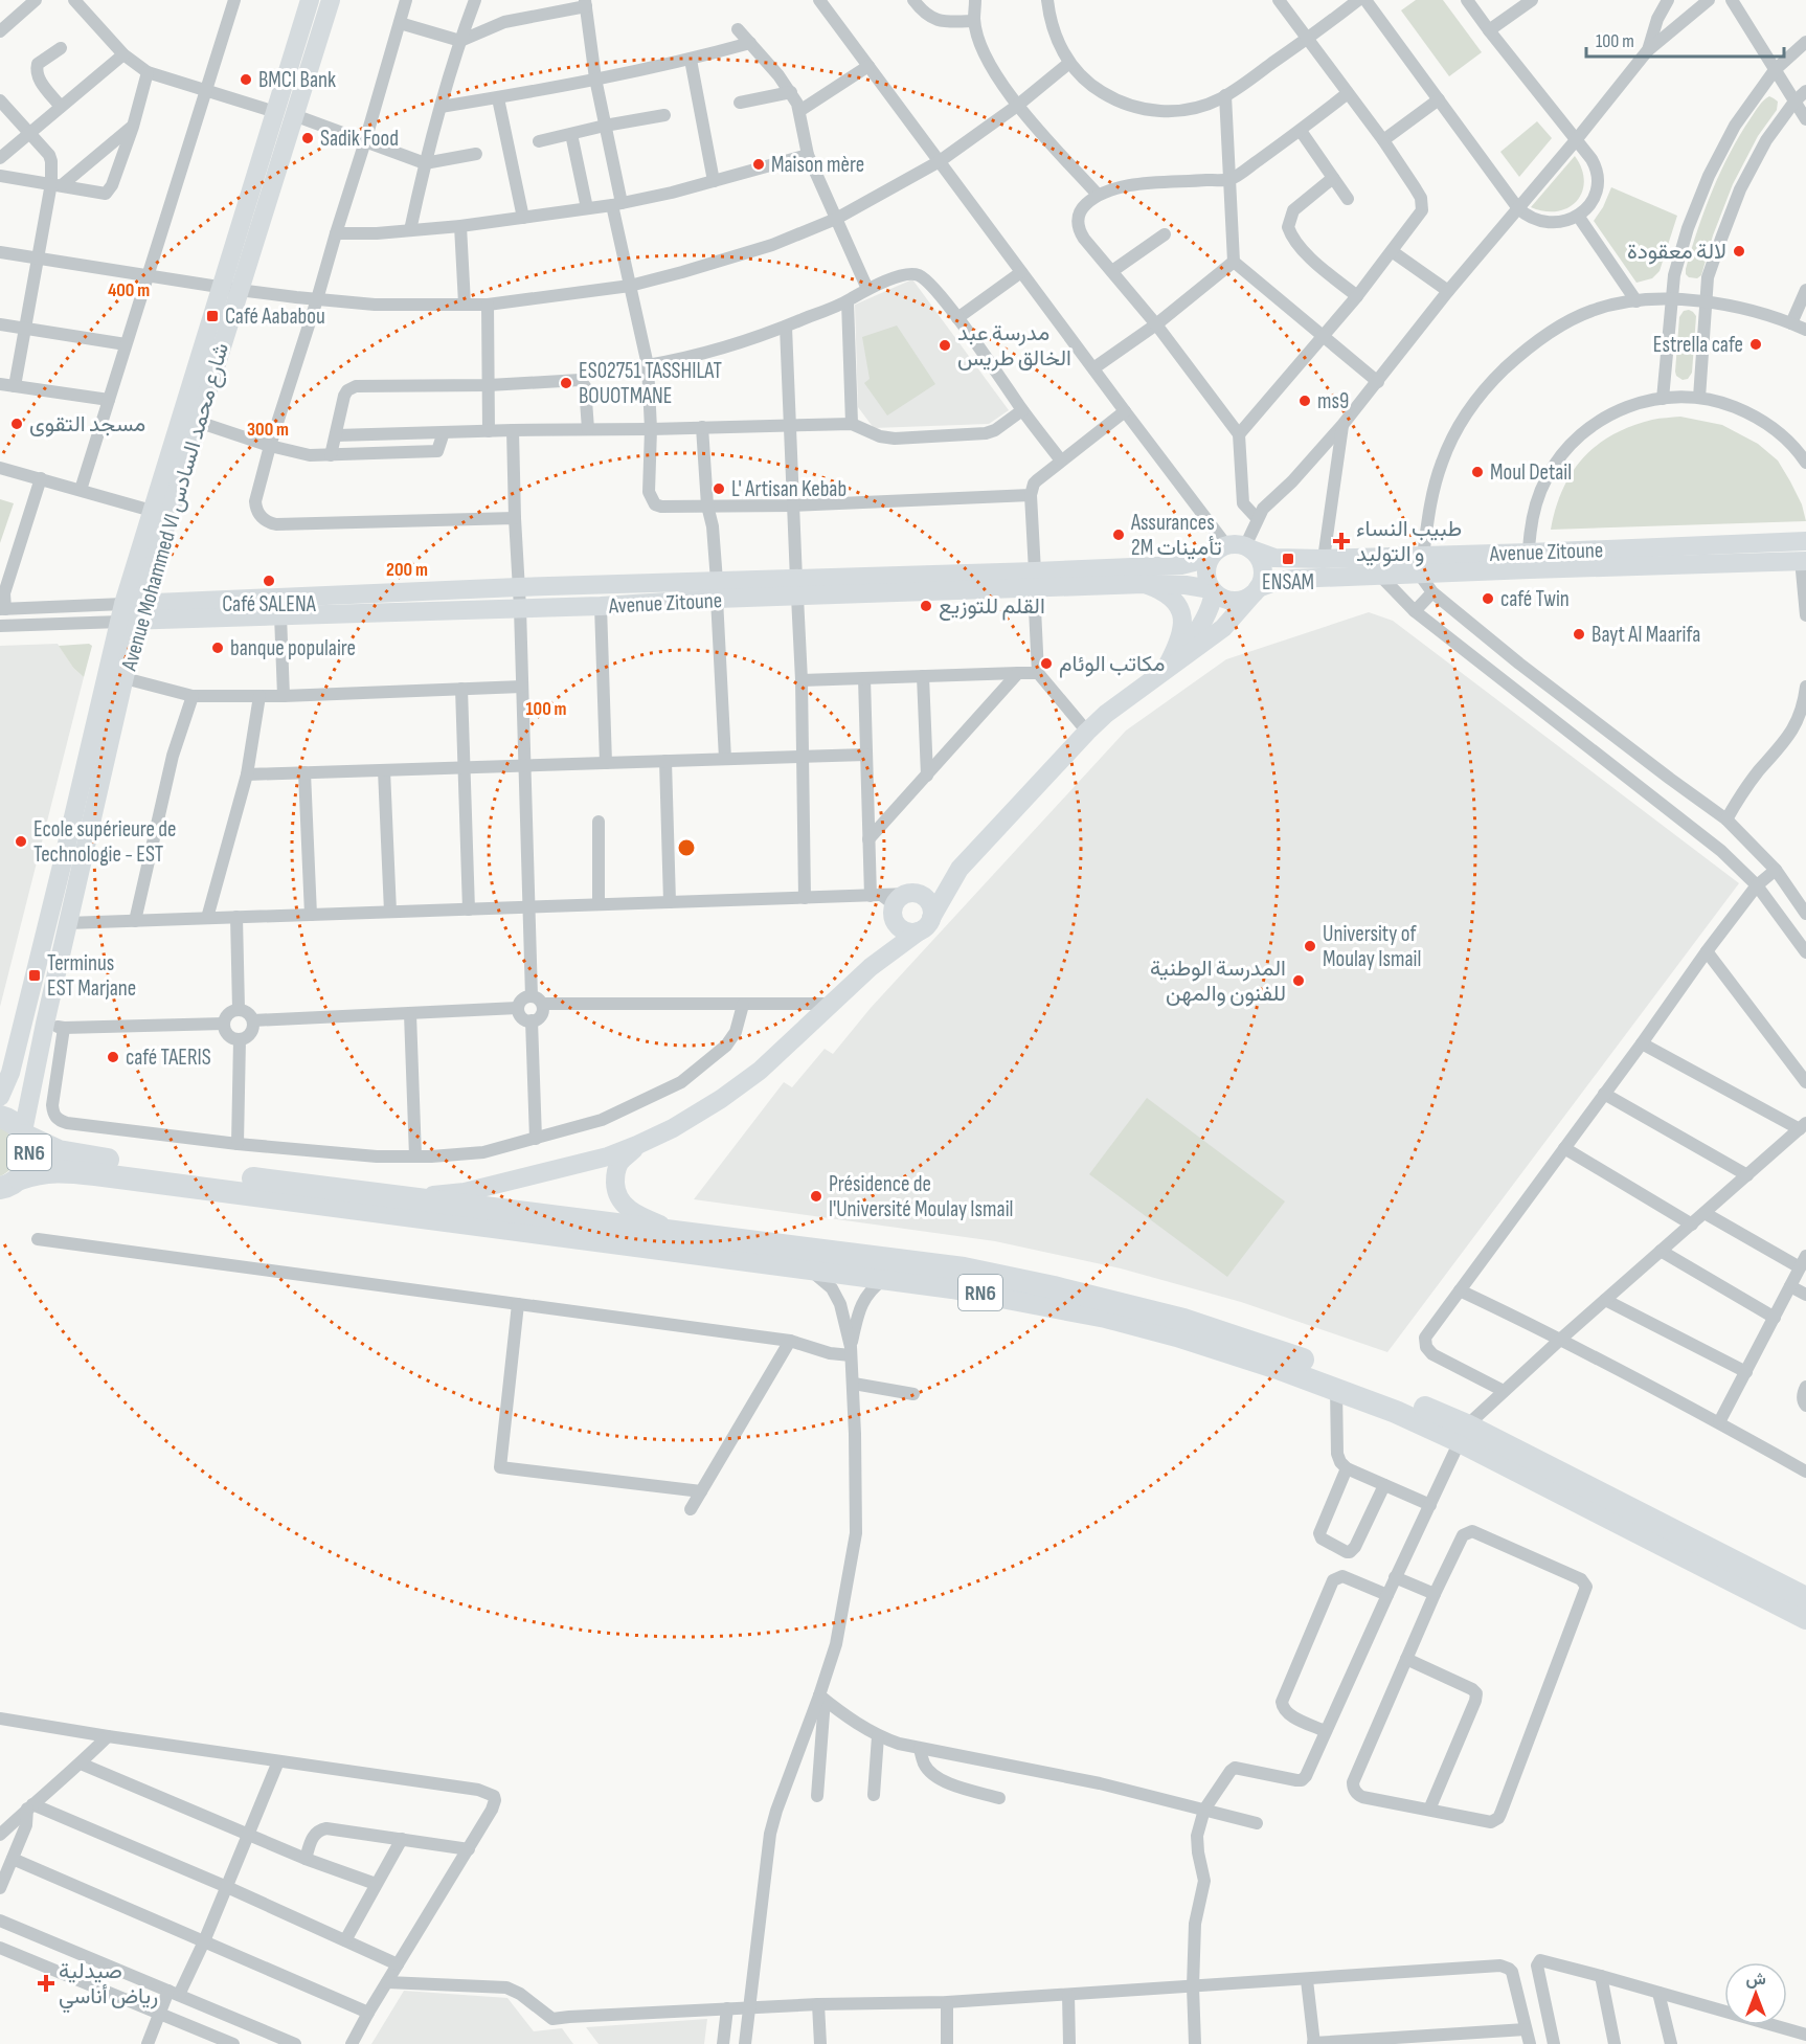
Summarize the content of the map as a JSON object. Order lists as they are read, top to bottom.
{
  "streets": {
    "highway": ["RN6"],
    "main road": ["Avenue Mohammed VI شارع محمد السادس", "Avenue Zitoune"]
  },
  "crossings": [
    ["Avenue Mohammed VI شارع محمد السادس", "Avenue Zitoune"],
    ["Avenue Mohammed VI شارع محمد السادس", "RN6"]
  ],
  "places": {
    "other": [
      "BMCI Bank",
      "Sadik Food",
      "Maison mère",
      "لالة معقودة",
      "Estrella cafe",
      "مدرسة عبد الخالق طريس",
      "ES02751 TASSHILAT BOUOTMANE",
      "ms9",
      "مسجد التقوى",
      "Moul Detail",
      "L' Artisan Kebab",
      "Assurances 2M تأمينات",
      "Café SALENA",
      "café Twin",
      "القلم للتوزيع",
      "Bayt Al Maarifa",
      "banque populaire",
      "مكاتب الوئام",
      "Ecole supérieure de Technologie - EST",
      "University of Moulay Ismail",
      "المدرسة الوطنية للفنون والمهن",
      "café TAERIS",
      "Présidence de l'Université Moulay Ismail"
    ],
    "transit": ["Café Aababou", "ENSAM", "Terminus EST Marjane"],
    "health": ["طبيب النساء و التوليد", "صيدلية رياض أناسي"]
  },
  "scale_bar": "100 m",
  "north": "top",
  "rings": [
    "400 m",
    "300 m",
    "200 m",
    "100 m"
  ]
}
